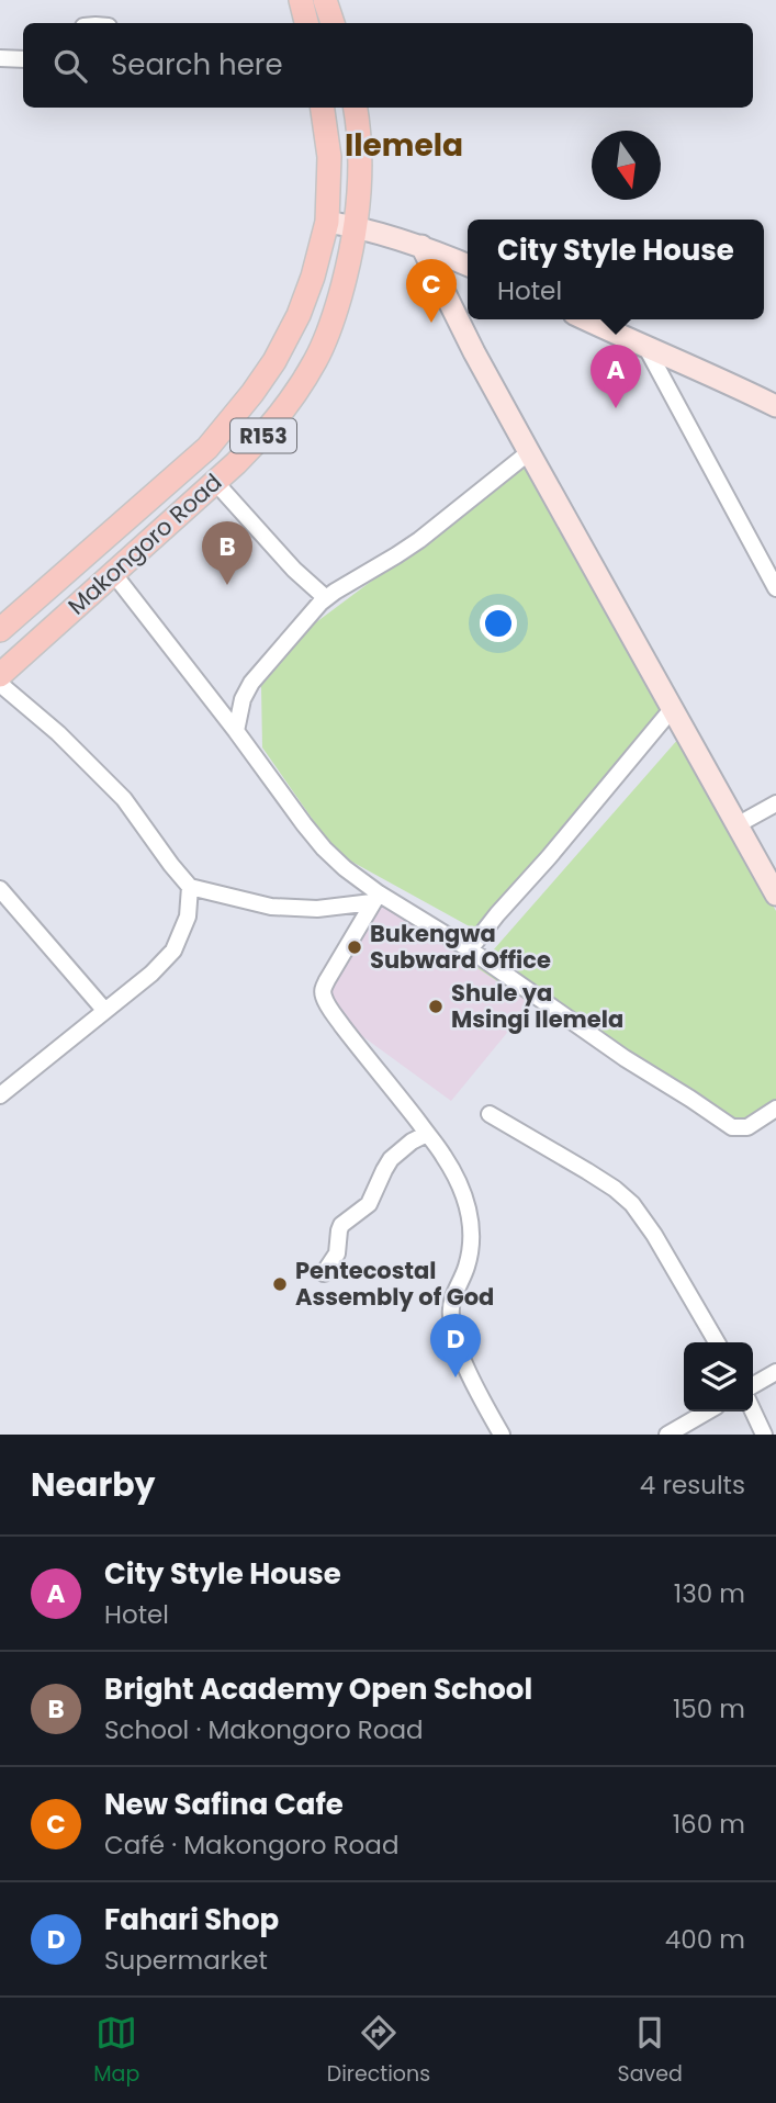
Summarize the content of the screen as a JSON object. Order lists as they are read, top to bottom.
{
  "streets": {
    "main road": ["R153", "Makongoro Road"]
  },
  "districts": ["Ilemela"],
  "places": ["Bukengwa Subward Office", "Shule ya Msingi Ilemela", "Pentecostal Assembly of God"],
  "north": "bottom",
  "page": {
    "search": "Search here",
    "popup": ["City Style House", "Hotel"],
    "pins": [
      "C",
      "A",
      "B",
      "D"
    ],
    "heading": ["Nearby", "4 results"],
    "list": [
      {
        "mark": "A",
        "name": "City Style House",
        "note": "Hotel",
        "value": "130 m"
      },
      {
        "mark": "B",
        "name": "Bright Academy Open School",
        "note": "School · Makongoro Road",
        "value": "150 m"
      },
      {
        "mark": "C",
        "name": "New Safina Cafe",
        "note": "Café · Makongoro Road",
        "value": "160 m"
      },
      {
        "mark": "D",
        "name": "Fahari Shop",
        "note": "Supermarket",
        "value": "400 m"
      }
    ],
    "nav": ["Map", "Directions", "Saved"]
  }
}
